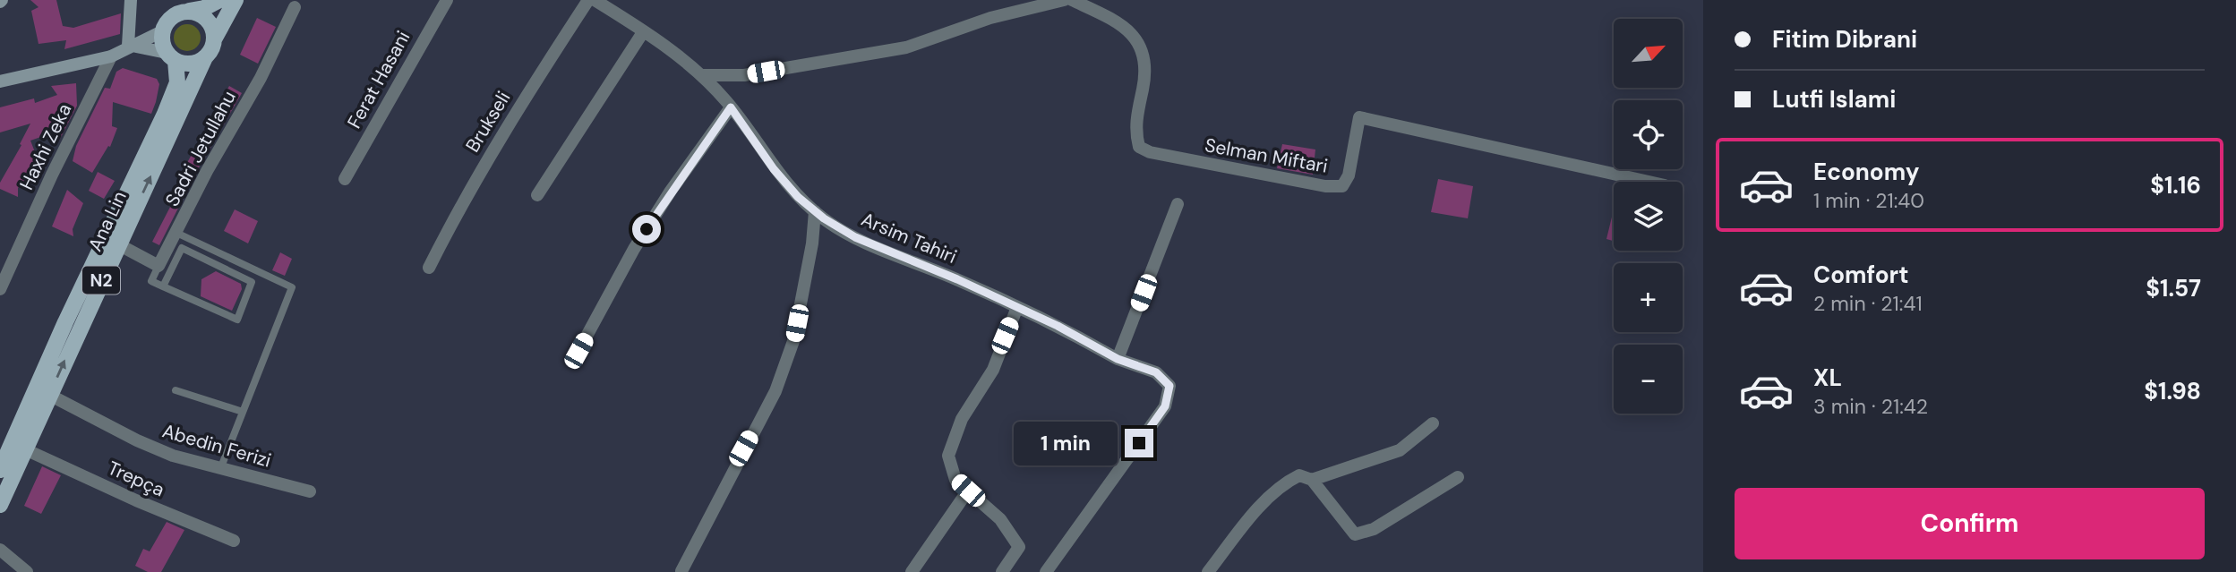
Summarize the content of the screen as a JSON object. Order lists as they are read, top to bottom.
{
  "streets": {
    "main road": ["Ana Lin", "N2"],
    "street": [
      "Ferat Hasani",
      "Brukseli",
      "Haxhi Zeka",
      "Sadri Jetullahu",
      "Selman Miftari",
      "Arsim Tahiri",
      "Abedin Ferizi",
      "Trepça"
    ]
  },
  "crossings": [
    ["Ana Lin", "N2"],
    ["Ana Lin", "Abedin Ferizi"],
    ["Ana Lin", "Trepça"]
  ],
  "north": "top right",
  "page": {
    "banner": ["Fitim Dibrani", "Lutfi Islami"],
    "map_buttons": ["+", "−"],
    "list": [
      {
        "name": "Economy",
        "note": "1 min · 21:40",
        "value": "$1.16"
      },
      {
        "name": "Comfort",
        "note": "2 min · 21:41",
        "value": "$1.57"
      },
      {
        "name": "XL",
        "note": "3 min · 21:42",
        "value": "$1.98"
      }
    ],
    "bubble": "1 min",
    "buttons": "Confirm"
  }
}
